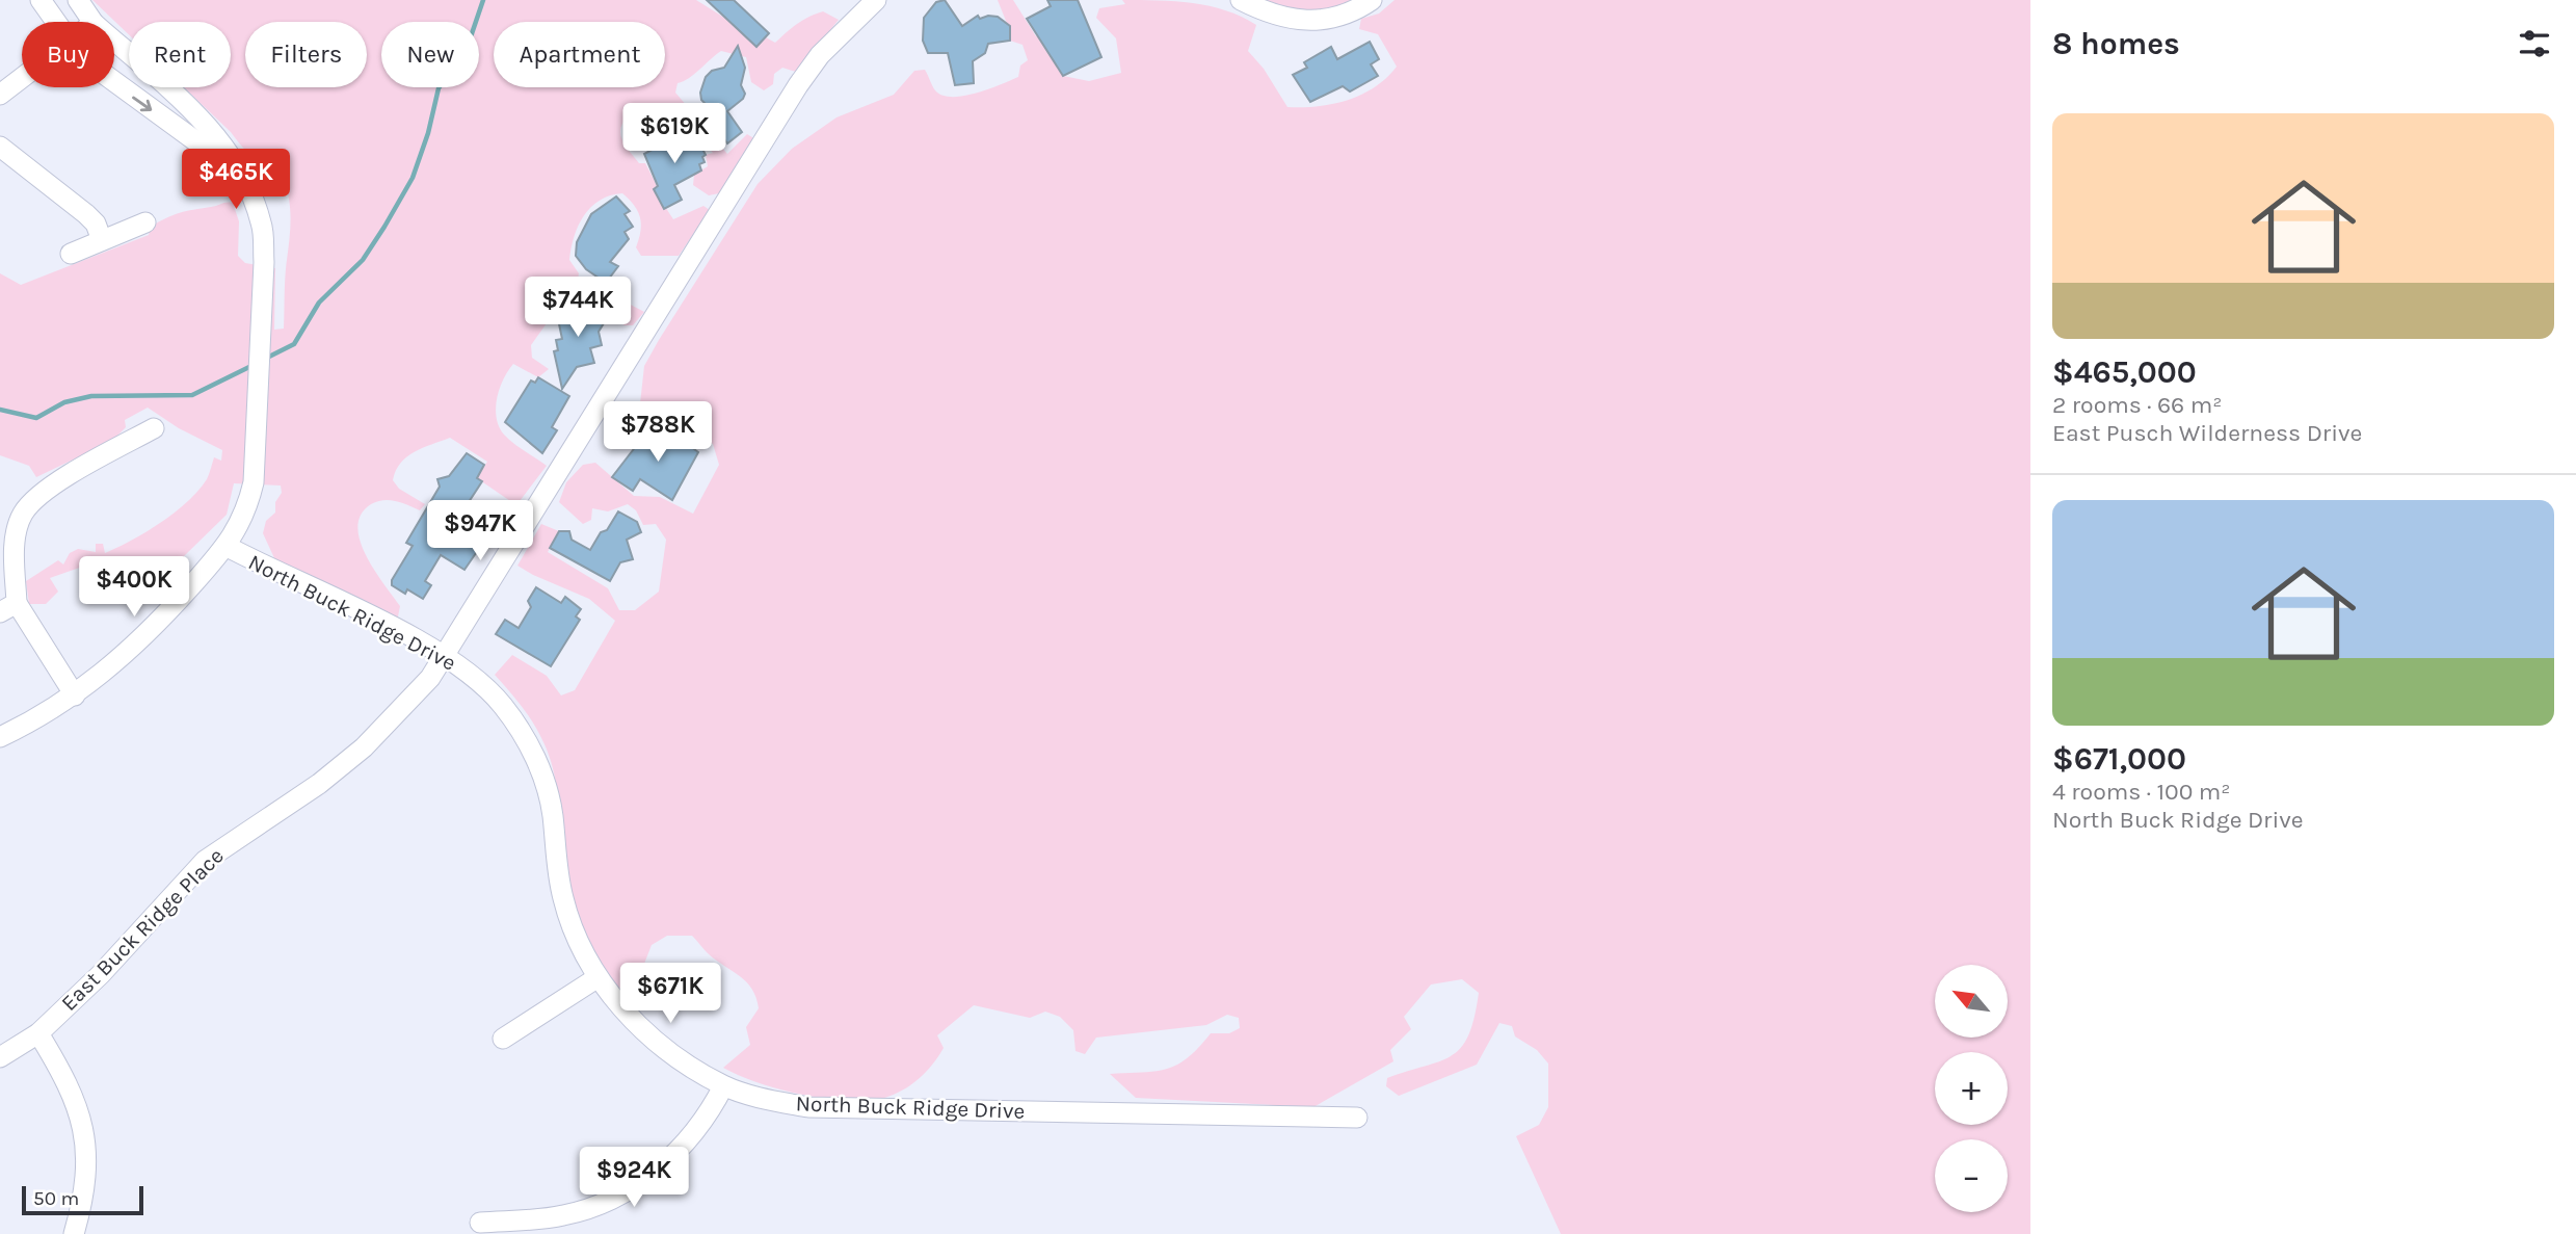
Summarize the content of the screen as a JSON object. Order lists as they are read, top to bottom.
{
  "streets": {
    "street": ["North Buck Ridge Drive", "East Buck Ridge Place"]
  },
  "crossings": [
    ["North Buck Ridge Drive", "East Buck Ridge Place"]
  ],
  "scale_bar": "50 m",
  "north": "top left",
  "page": {
    "heading": "8 homes",
    "chip": [
      "Buy",
      "Rent",
      "Filters",
      "New",
      "Apartment"
    ],
    "list": [
      {
        "name": "$465,000",
        "note": "2 rooms · 66 m² · East Pusch Wilderness Drive"
      },
      {
        "name": "$671,000",
        "note": "4 rooms · 100 m² · North Buck Ridge Drive"
      }
    ],
    "price": [
      "$619K",
      "$465K",
      "$744K",
      "$788K",
      "$947K",
      "$400K",
      "$671K",
      "$924K"
    ],
    "map_buttons": ["+", "−"],
    "scale": "50 m"
  }
}
